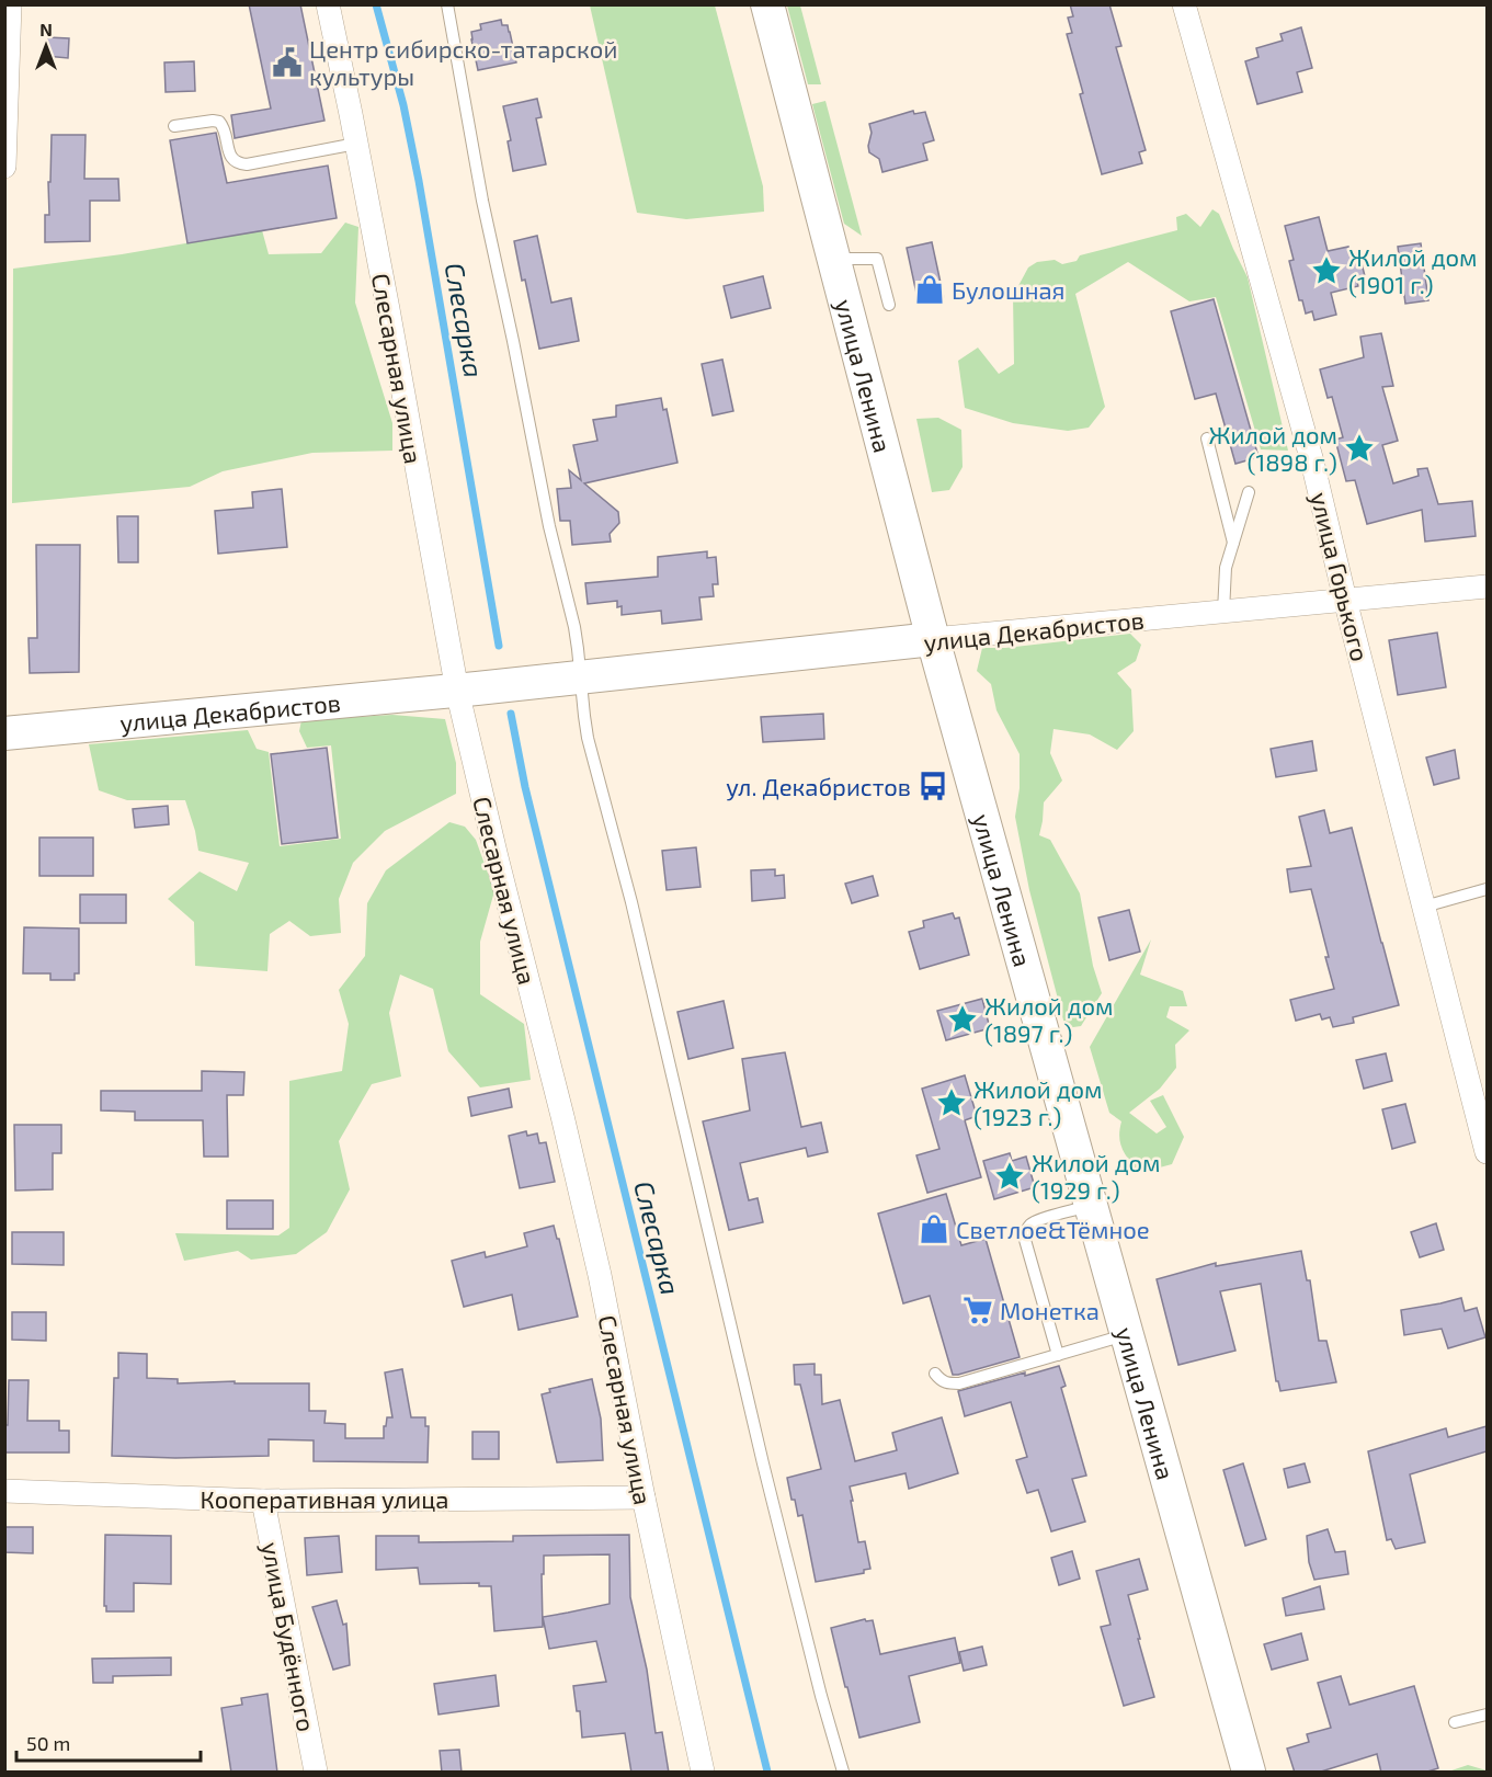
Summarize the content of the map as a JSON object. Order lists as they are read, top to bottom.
{
  "streets": {
    "main road": ["улица Ленина", "улица Декабристов"],
    "street": [
      "Слесарная улица",
      "улица Горького",
      "Кооперативная улица",
      "улица Будённого"
    ]
  },
  "crossings": [
    ["Слесарная улица", "улица Декабристов"],
    ["Слесарная улица", "Кооперативная улица"],
    ["улица Ленина", "улица Декабристов"],
    ["улица Горького", "улица Декабристов"],
    ["Кооперативная улица", "улица Будённого"]
  ],
  "water": ["Слесарка"],
  "places": {
    "public building": ["Центр сибирско-татарской культуры"],
    "place": [
      "Жилой дом (1901 г.)",
      "Жилой дом (1898 г.)",
      "Жилой дом (1897 г.)",
      "Жилой дом (1923 г.)",
      "Жилой дом (1929 г.)"
    ],
    "shop": ["Булошная", "Светлое&Тёмное"],
    "bus stop": ["ул. Декабристов"],
    "supermarket": ["Монетка"]
  },
  "scale_bar": "50 m",
  "north": "top"
}
